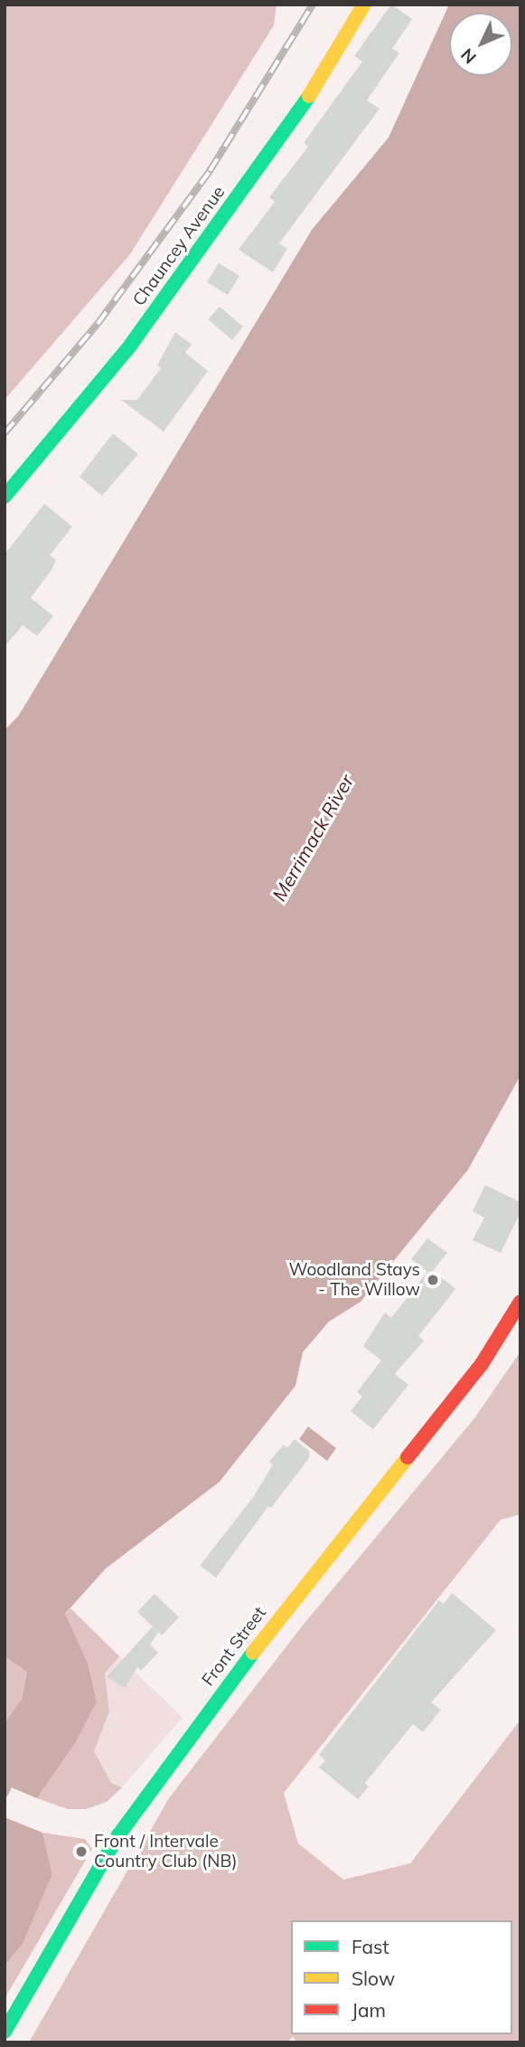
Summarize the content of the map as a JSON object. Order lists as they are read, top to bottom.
{
  "streets": {
    "main road": ["Chauncey Avenue", "Front Street"]
  },
  "water": ["Merrimack River"],
  "places": ["Woodland Stays - The Willow", "Front / Intervale Country Club (NB)"],
  "legend": ["Fast", "Slow", "Jam"],
  "north": "bottom left"
}
